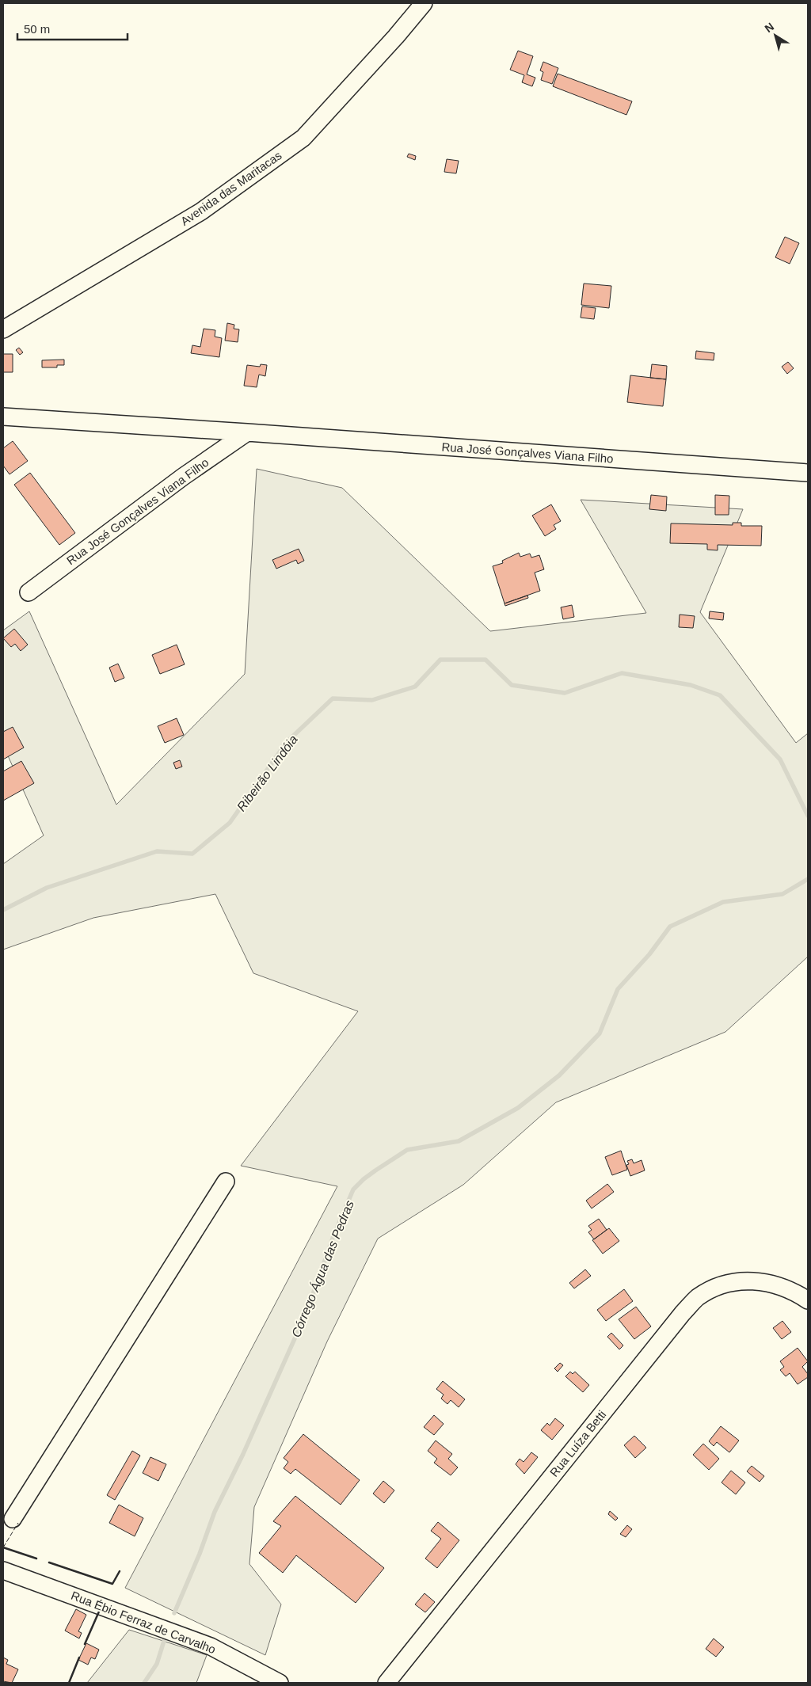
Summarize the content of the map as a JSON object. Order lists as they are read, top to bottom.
{
  "streets": {
    "street": [
      "Avenida das Maritacas",
      "Rua José Gonçalves Viana Filho",
      "Rua Luíza Betti",
      "Rua Ébio Ferraz de Carvalho"
    ]
  },
  "water": ["Ribeirão Lindóia", "Córrego Água das Pedras"],
  "scale_bar": "50 m",
  "north": "top left"
}
